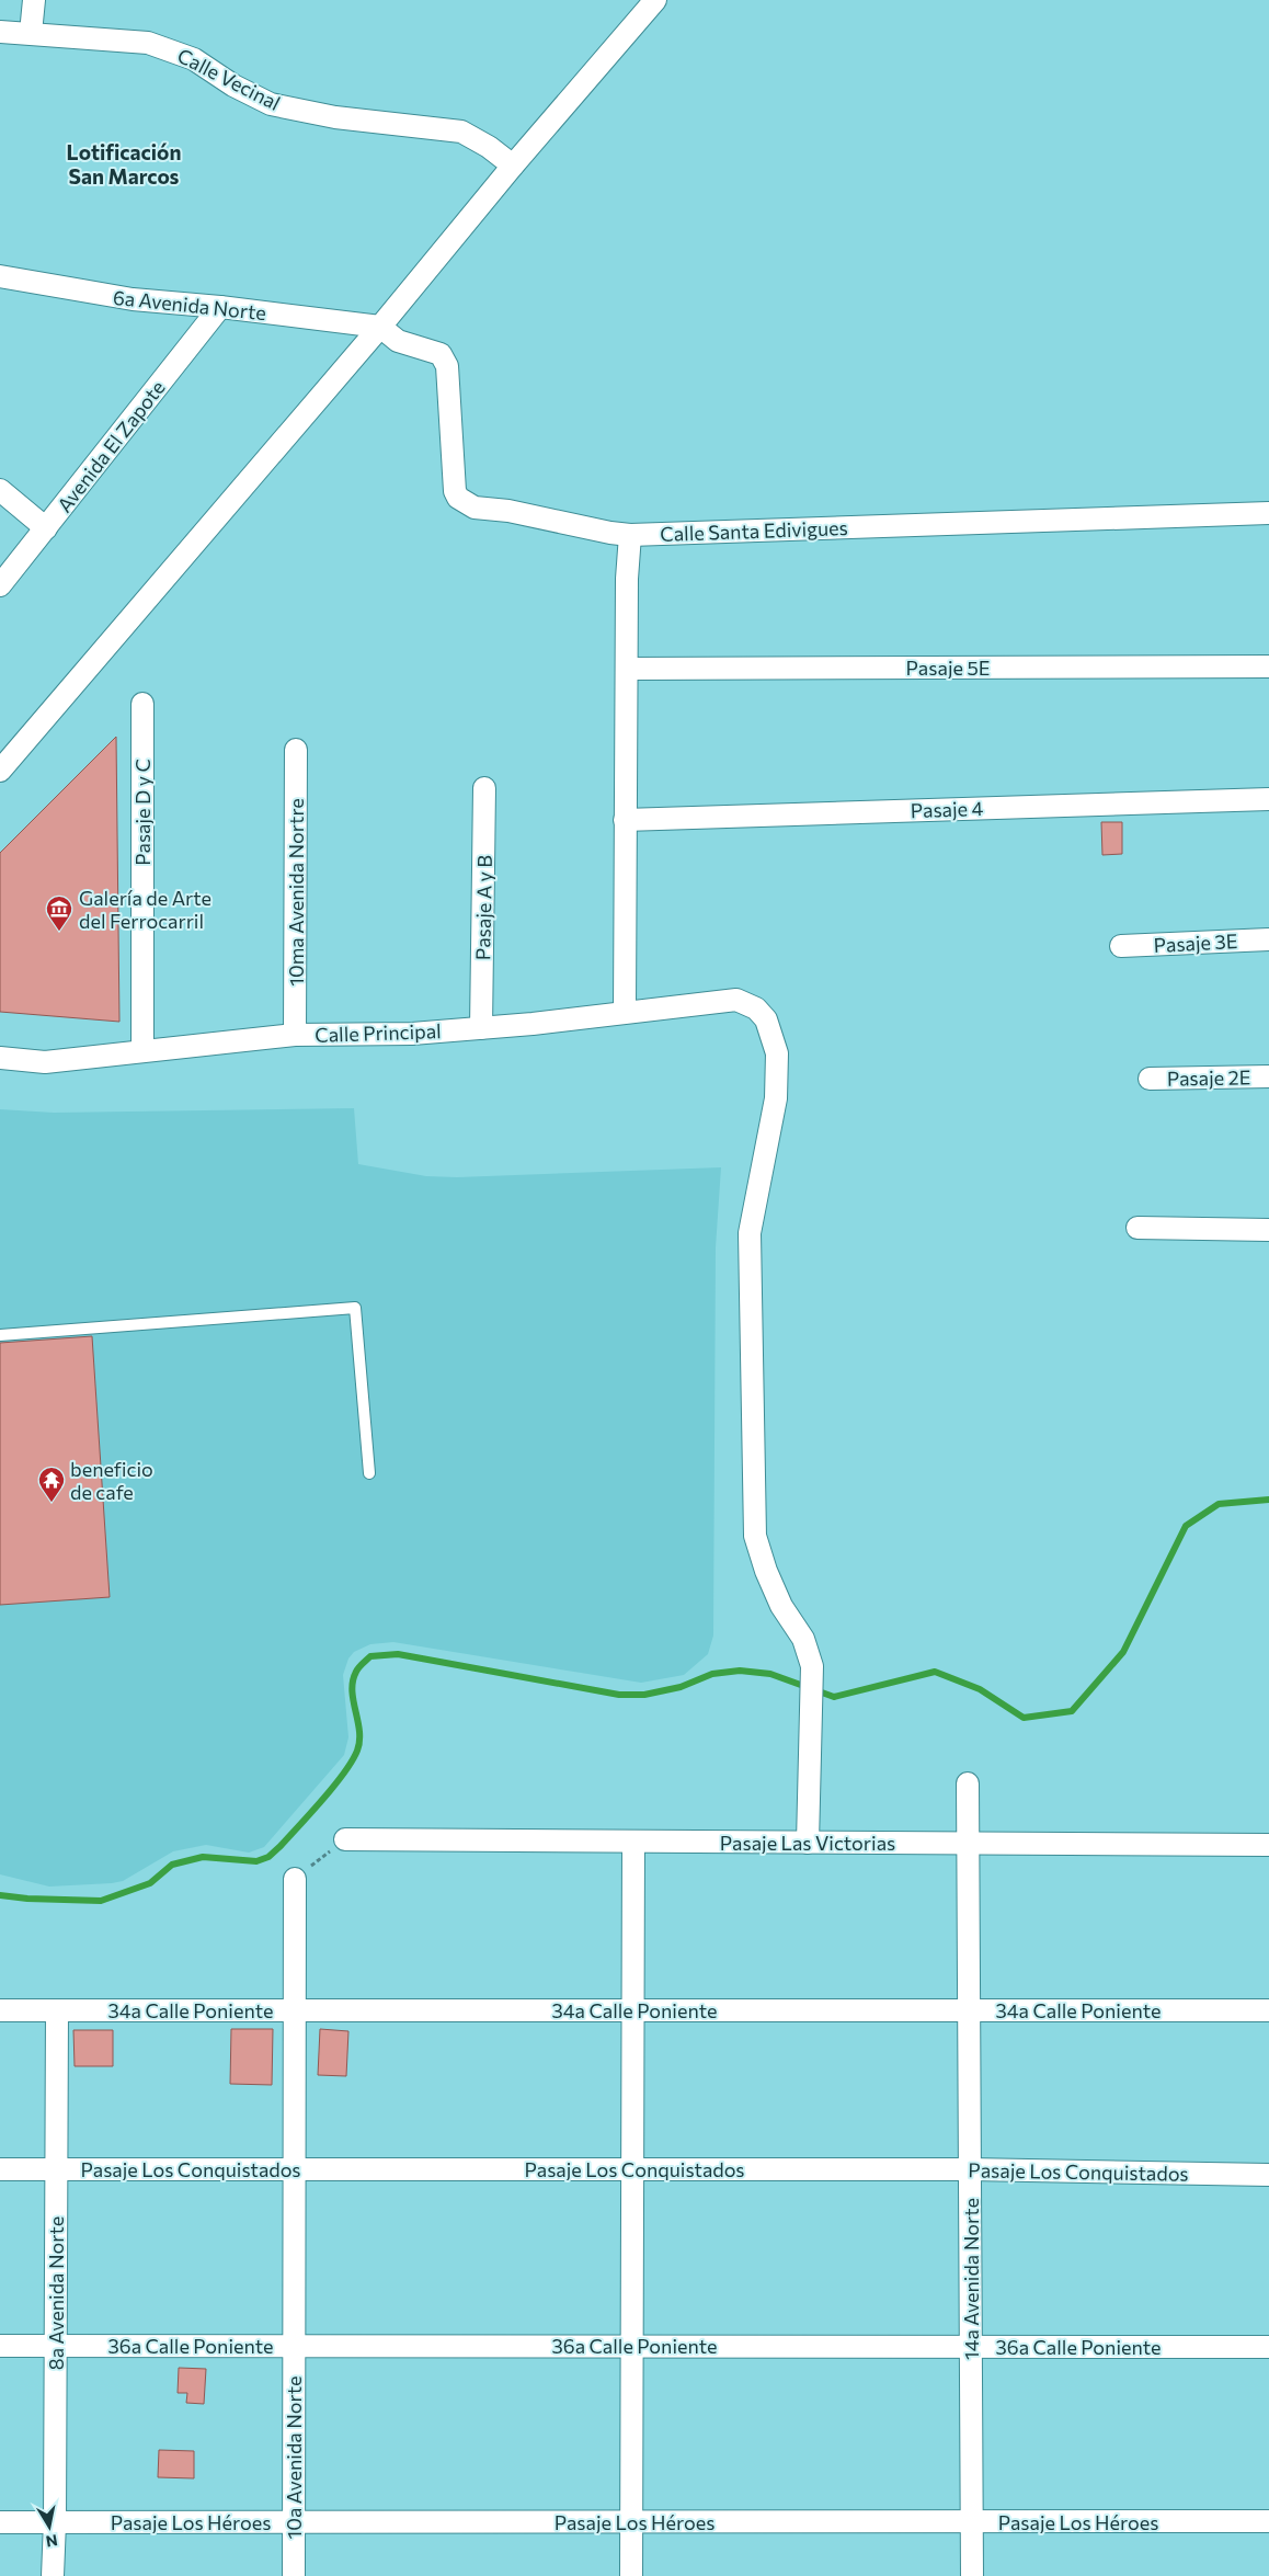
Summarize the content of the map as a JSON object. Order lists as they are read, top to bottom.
{
  "streets": {
    "street": [
      "Calle Vecinal",
      "6a Avenida Norte",
      "Avenida El Zapote",
      "Calle Santa Edivigues",
      "Pasaje 5E",
      "Pasaje 4",
      "Pasaje D y C",
      "10ma Avenida Nortre",
      "Pasaje A y B",
      "Pasaje 3E",
      "Calle Principal",
      "Pasaje 2E",
      "Pasaje Las Victorias",
      "34a Calle Poniente",
      "Pasaje Los Conquistados",
      "14a Avenida Norte",
      "8a Avenida Norte",
      "36a Calle Poniente",
      "10a Avenida Norte",
      "Pasaje Los Héroes"
    ]
  },
  "crossings": [
    ["6a Avenida Norte", "Avenida El Zapote"],
    ["6a Avenida Norte", "Calle Santa Edivigues"],
    ["Pasaje D y C", "Calle Principal"],
    ["10ma Avenida Nortre", "Calle Principal"],
    ["Pasaje A y B", "Calle Principal"],
    ["Calle Principal", "Pasaje Las Victorias"],
    ["Pasaje Las Victorias", "14a Avenida Norte"],
    ["34a Calle Poniente", "14a Avenida Norte"],
    ["34a Calle Poniente", "8a Avenida Norte"],
    ["34a Calle Poniente", "10a Avenida Norte"],
    ["Pasaje Los Conquistados", "14a Avenida Norte"],
    ["Pasaje Los Conquistados", "8a Avenida Norte"],
    ["Pasaje Los Conquistados", "10a Avenida Norte"],
    ["14a Avenida Norte", "36a Calle Poniente"],
    ["14a Avenida Norte", "Pasaje Los Héroes"],
    ["8a Avenida Norte", "36a Calle Poniente"],
    ["8a Avenida Norte", "Pasaje Los Héroes"],
    ["36a Calle Poniente", "10a Avenida Norte"],
    ["10a Avenida Norte", "Pasaje Los Héroes"]
  ],
  "districts": ["Lotificación San Marcos"],
  "places": {
    "museum": ["Galería de Arte del Ferrocarril"],
    "temple": ["beneficio de cafe"]
  },
  "north": "bottom"
}
